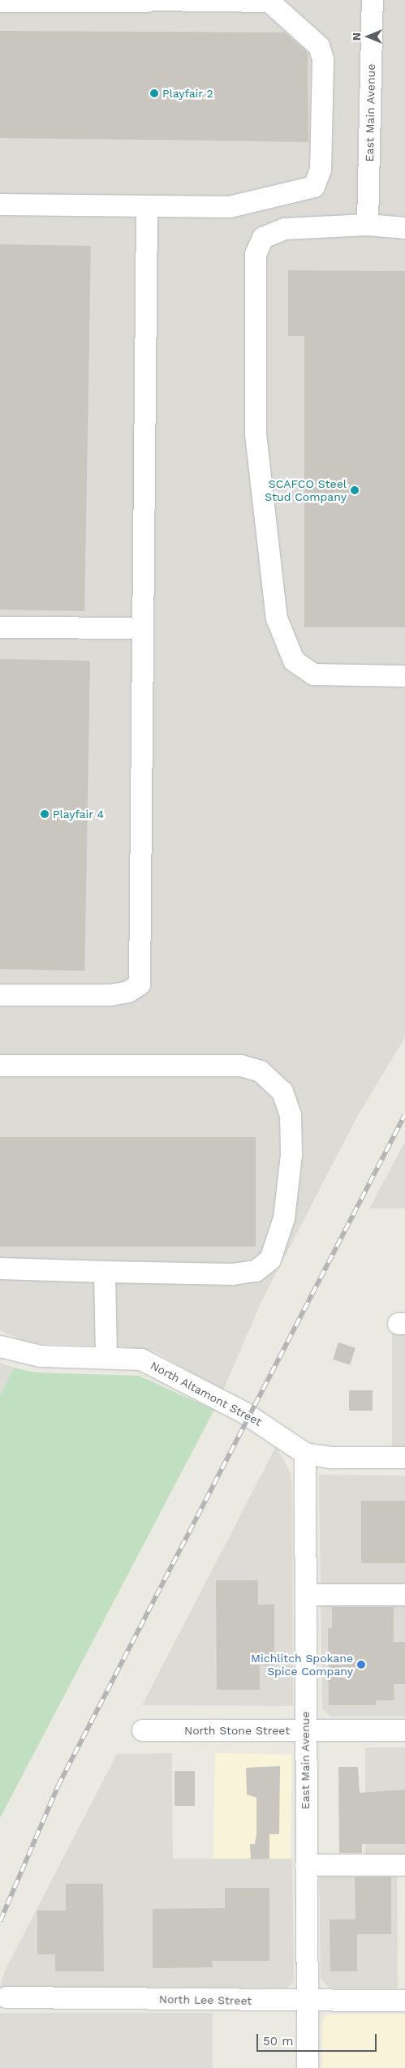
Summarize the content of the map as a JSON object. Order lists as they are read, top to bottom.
{
  "streets": {
    "street": [
      "East Main Avenue",
      "North Altamont Street",
      "North Stone Street",
      "North Lee Street"
    ]
  },
  "crossings": [
    ["East Main Avenue", "North Altamont Street"],
    ["East Main Avenue", "North Stone Street"],
    ["East Main Avenue", "North Lee Street"]
  ],
  "places": [
    "Playfair 2",
    "SCAFCO Steel Stud Company",
    "Playfair 4",
    "Michlitch Spokane Spice Company"
  ],
  "scale_bar": "50 m",
  "north": "left"
}
